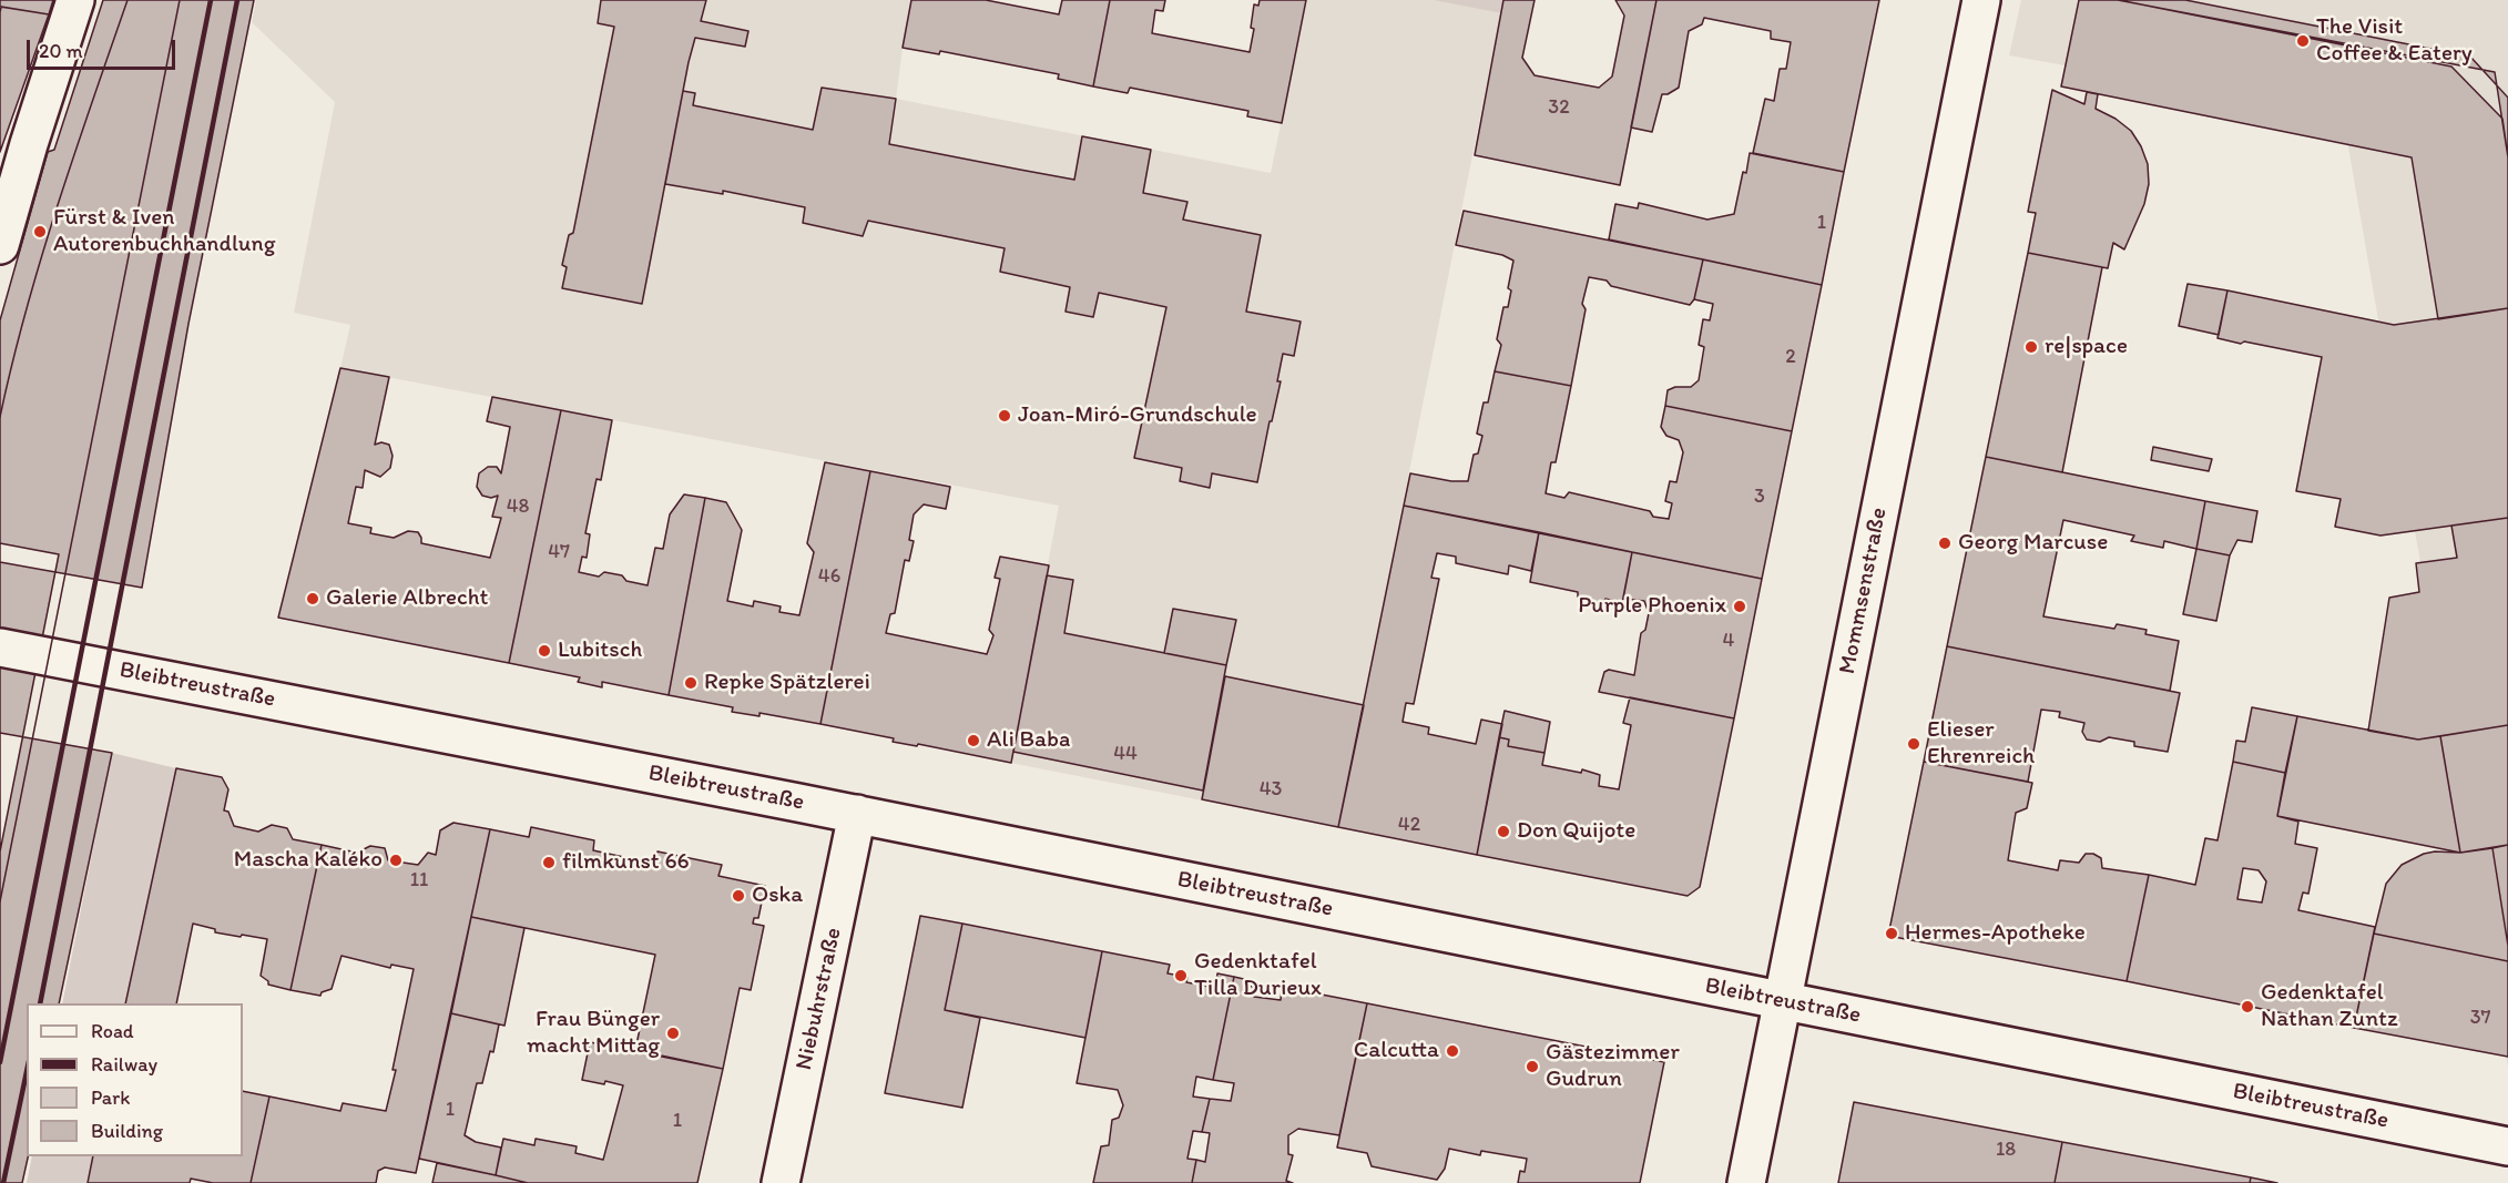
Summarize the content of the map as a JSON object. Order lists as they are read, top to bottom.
{
  "streets": {
    "street": ["Mommsenstraße", "Bleibtreustraße", "Niebuhrstraße"]
  },
  "crossings": [
    ["Mommsenstraße", "Bleibtreustraße"],
    ["Bleibtreustraße", "Niebuhrstraße"]
  ],
  "places": [
    "The Visit Coffee & Eatery",
    "Fürst & Iven Autorenbuchhandlung",
    "re|space",
    "Joan-Miró-Grundschule",
    "Georg Marcuse",
    "Galerie Albrecht",
    "Purple Phoenix",
    "Lubitsch",
    "Repke Spätzlerei",
    "Ali Baba",
    "Elieser Ehrenreich",
    "Don Quijote",
    "Mascha Kaléko",
    "filmkunst 66",
    "Oska",
    "Hermes-Apotheke",
    "Gedenktafel Tilla Durieux",
    "Gedenktafel Nathan Zuntz",
    "Frau Bünger macht Mittag",
    "Calcutta",
    "Gästezimmer Gudrun"
  ],
  "house_numbers": [
    "32",
    "1",
    "2",
    "3",
    "48",
    "47",
    "46",
    "4",
    "44",
    "43",
    "42",
    "11",
    "37",
    "1",
    "1",
    "18"
  ],
  "legend": [
    "Road",
    "Railway",
    "Park",
    "Building"
  ],
  "scale_bar": "20 m"
}
